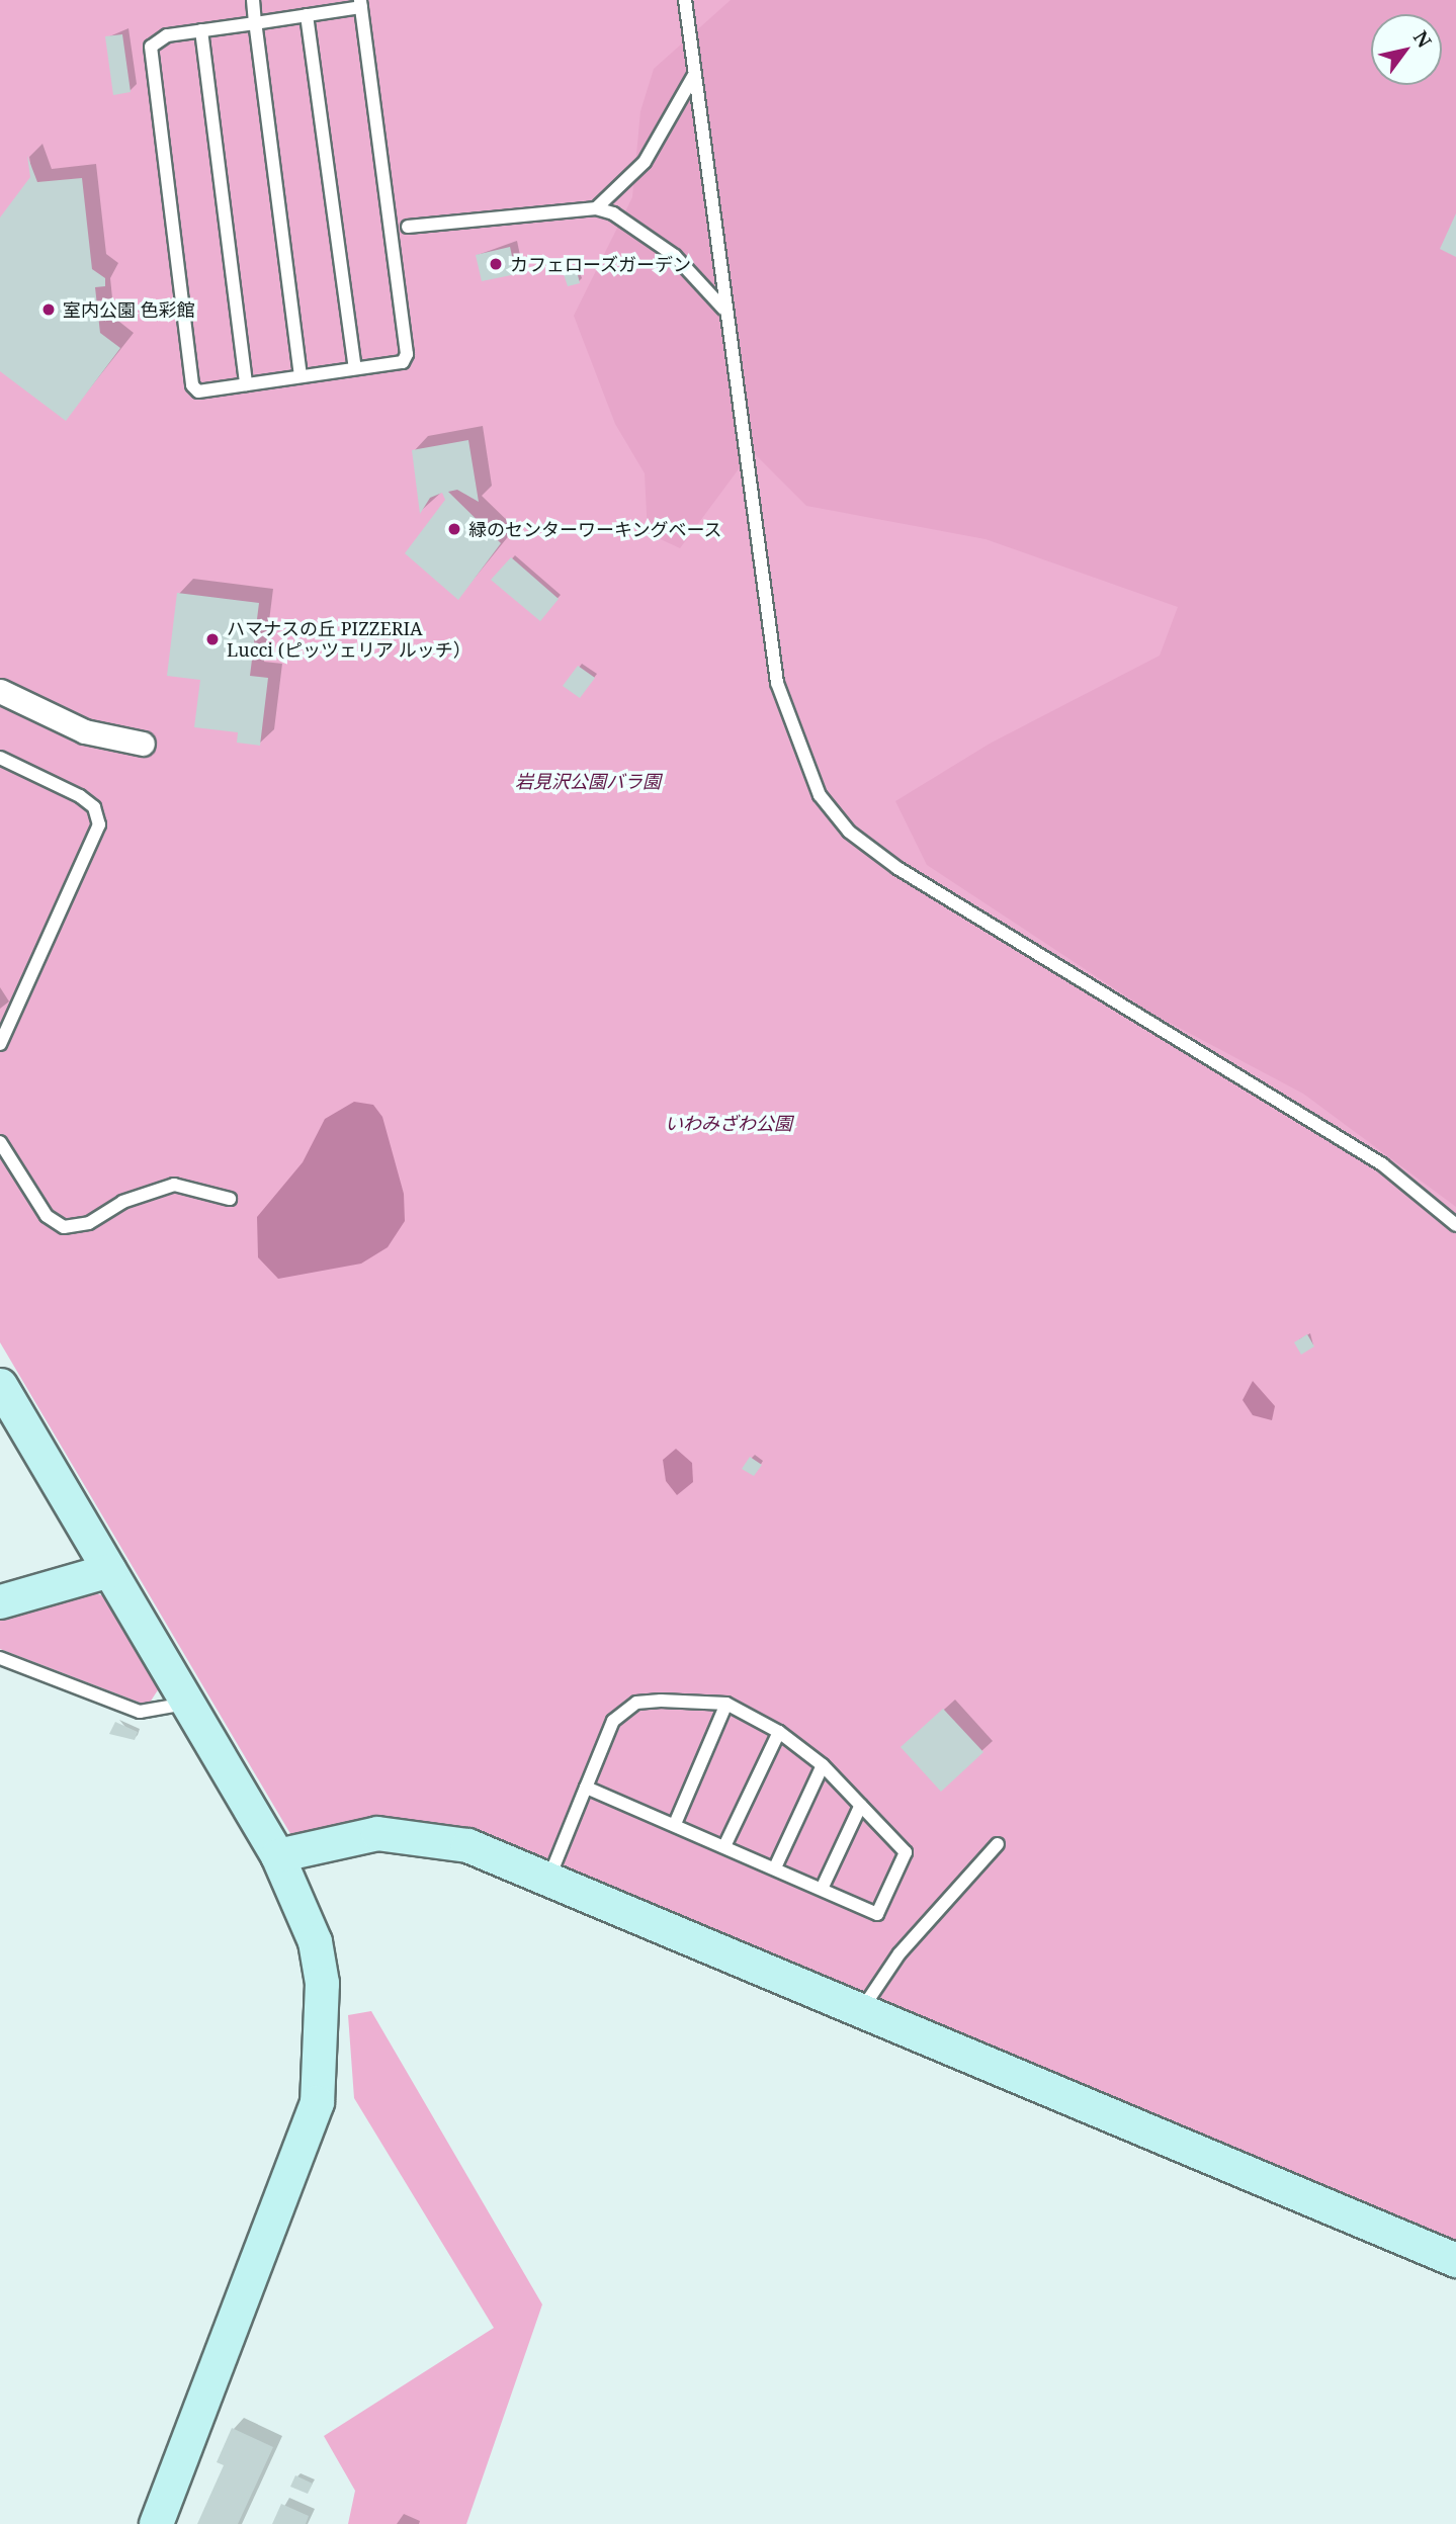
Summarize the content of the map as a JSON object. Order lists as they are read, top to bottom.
{
  "parks": ["岩見沢公園バラ園", "いわみざわ公園"],
  "places": [
    "カフェローズガーデン",
    "室内公園 色彩館",
    "緑のセンターワーキングベース",
    "ハマナスの丘 PIZZERIA Lucci (ピッツェリア ルッチ）"
  ],
  "north": "top right"
}
